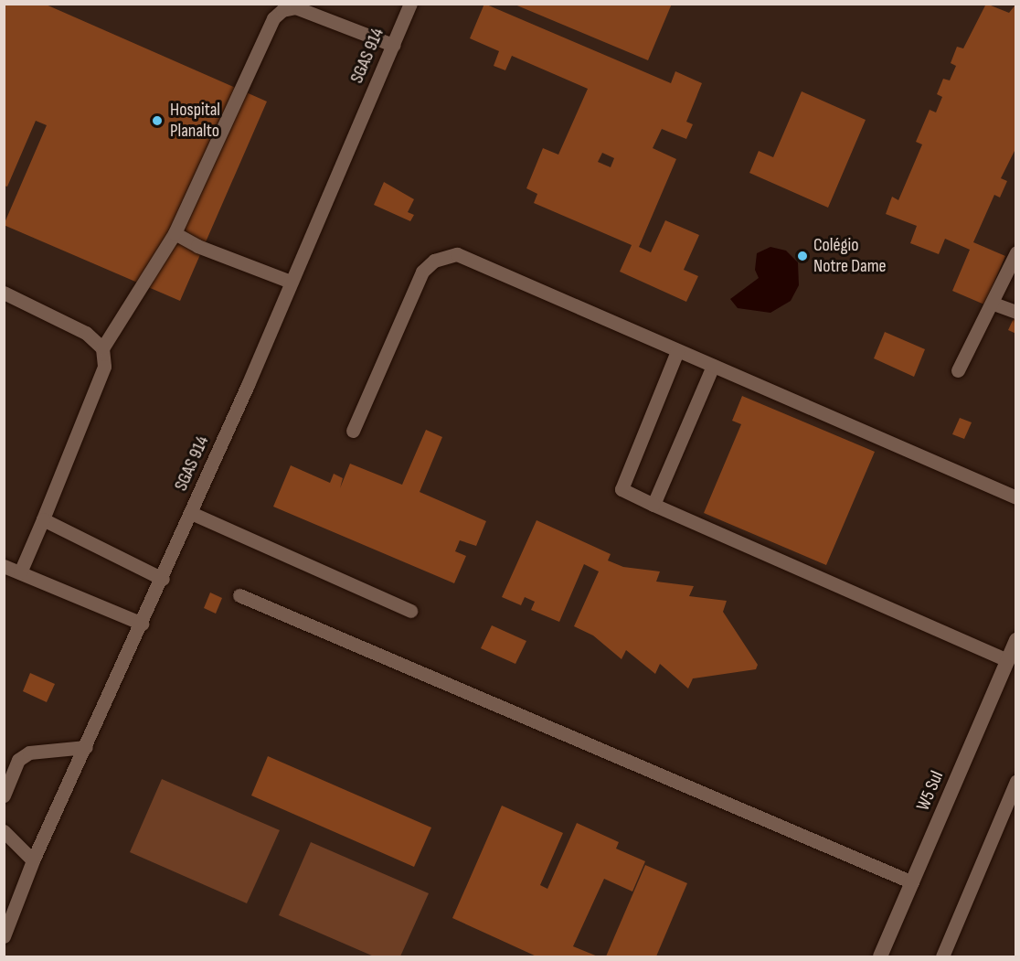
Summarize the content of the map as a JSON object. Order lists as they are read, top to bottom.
{
  "streets": {
    "main road": ["W5 Sul"],
    "lane": ["SGAS 914"]
  },
  "places": ["Hospital Planalto", "Colégio Notre Dame"]
}
